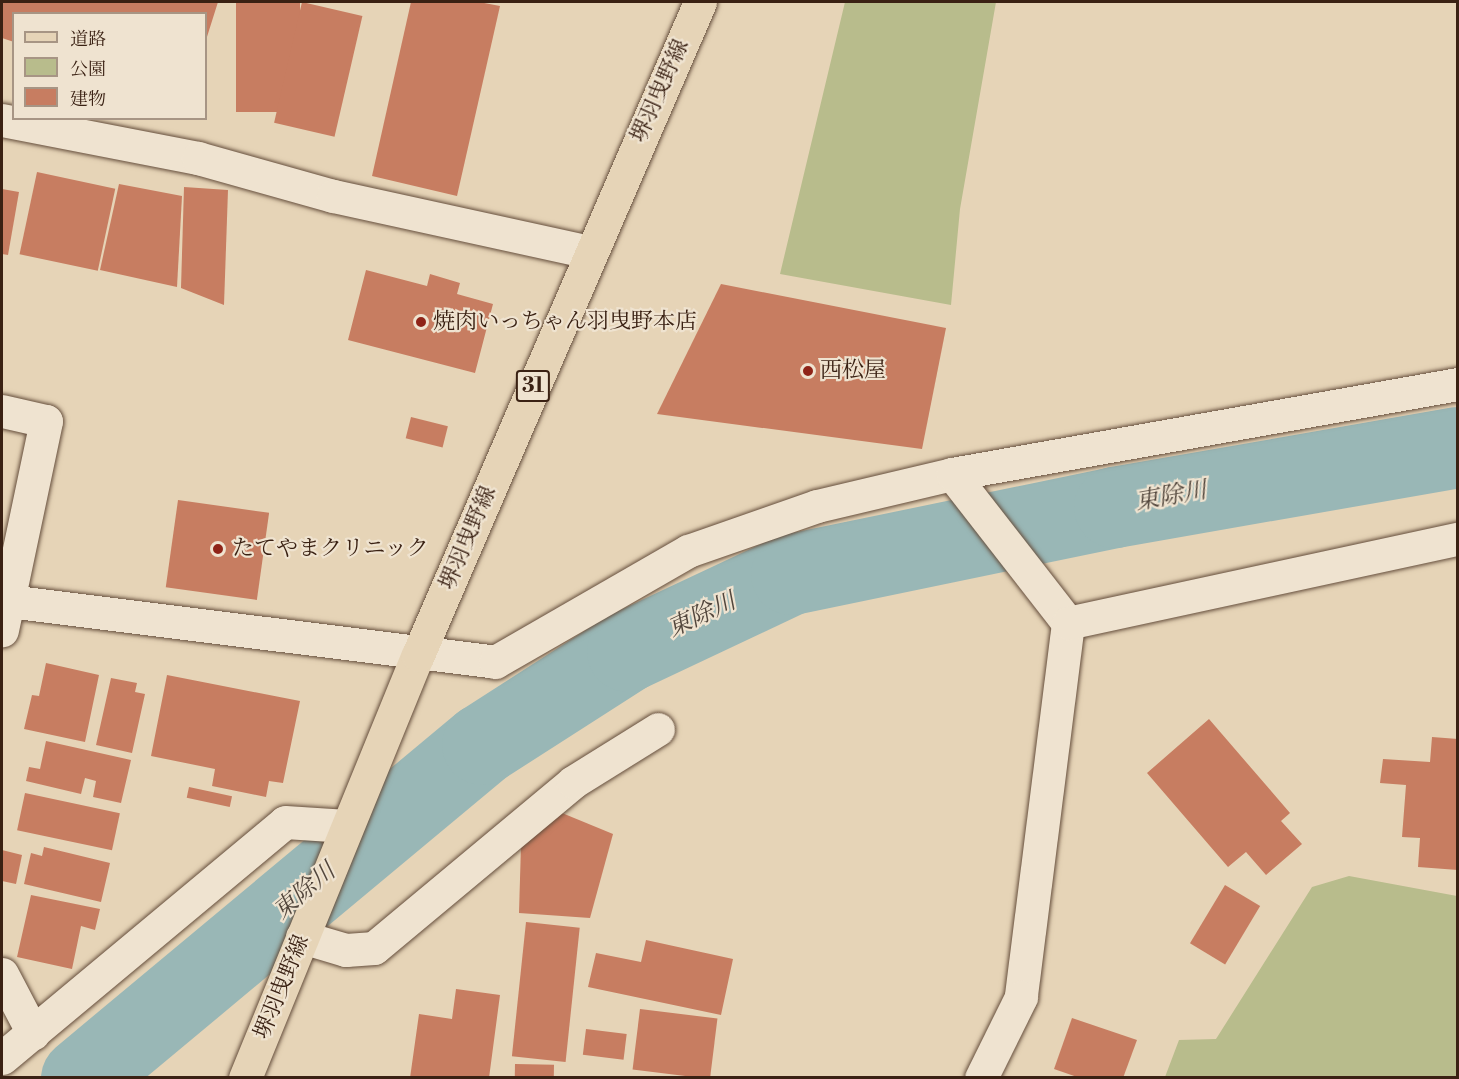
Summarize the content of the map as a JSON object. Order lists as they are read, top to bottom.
{
  "streets": {
    "main road": ["堺羽曳野線", "31"]
  },
  "water": ["東除川"],
  "places": ["焼肉いっちゃん羽曳野本店", "西松屋", "たてやまクリニック"],
  "legend": ["道路", "公園", "建物"]
}
